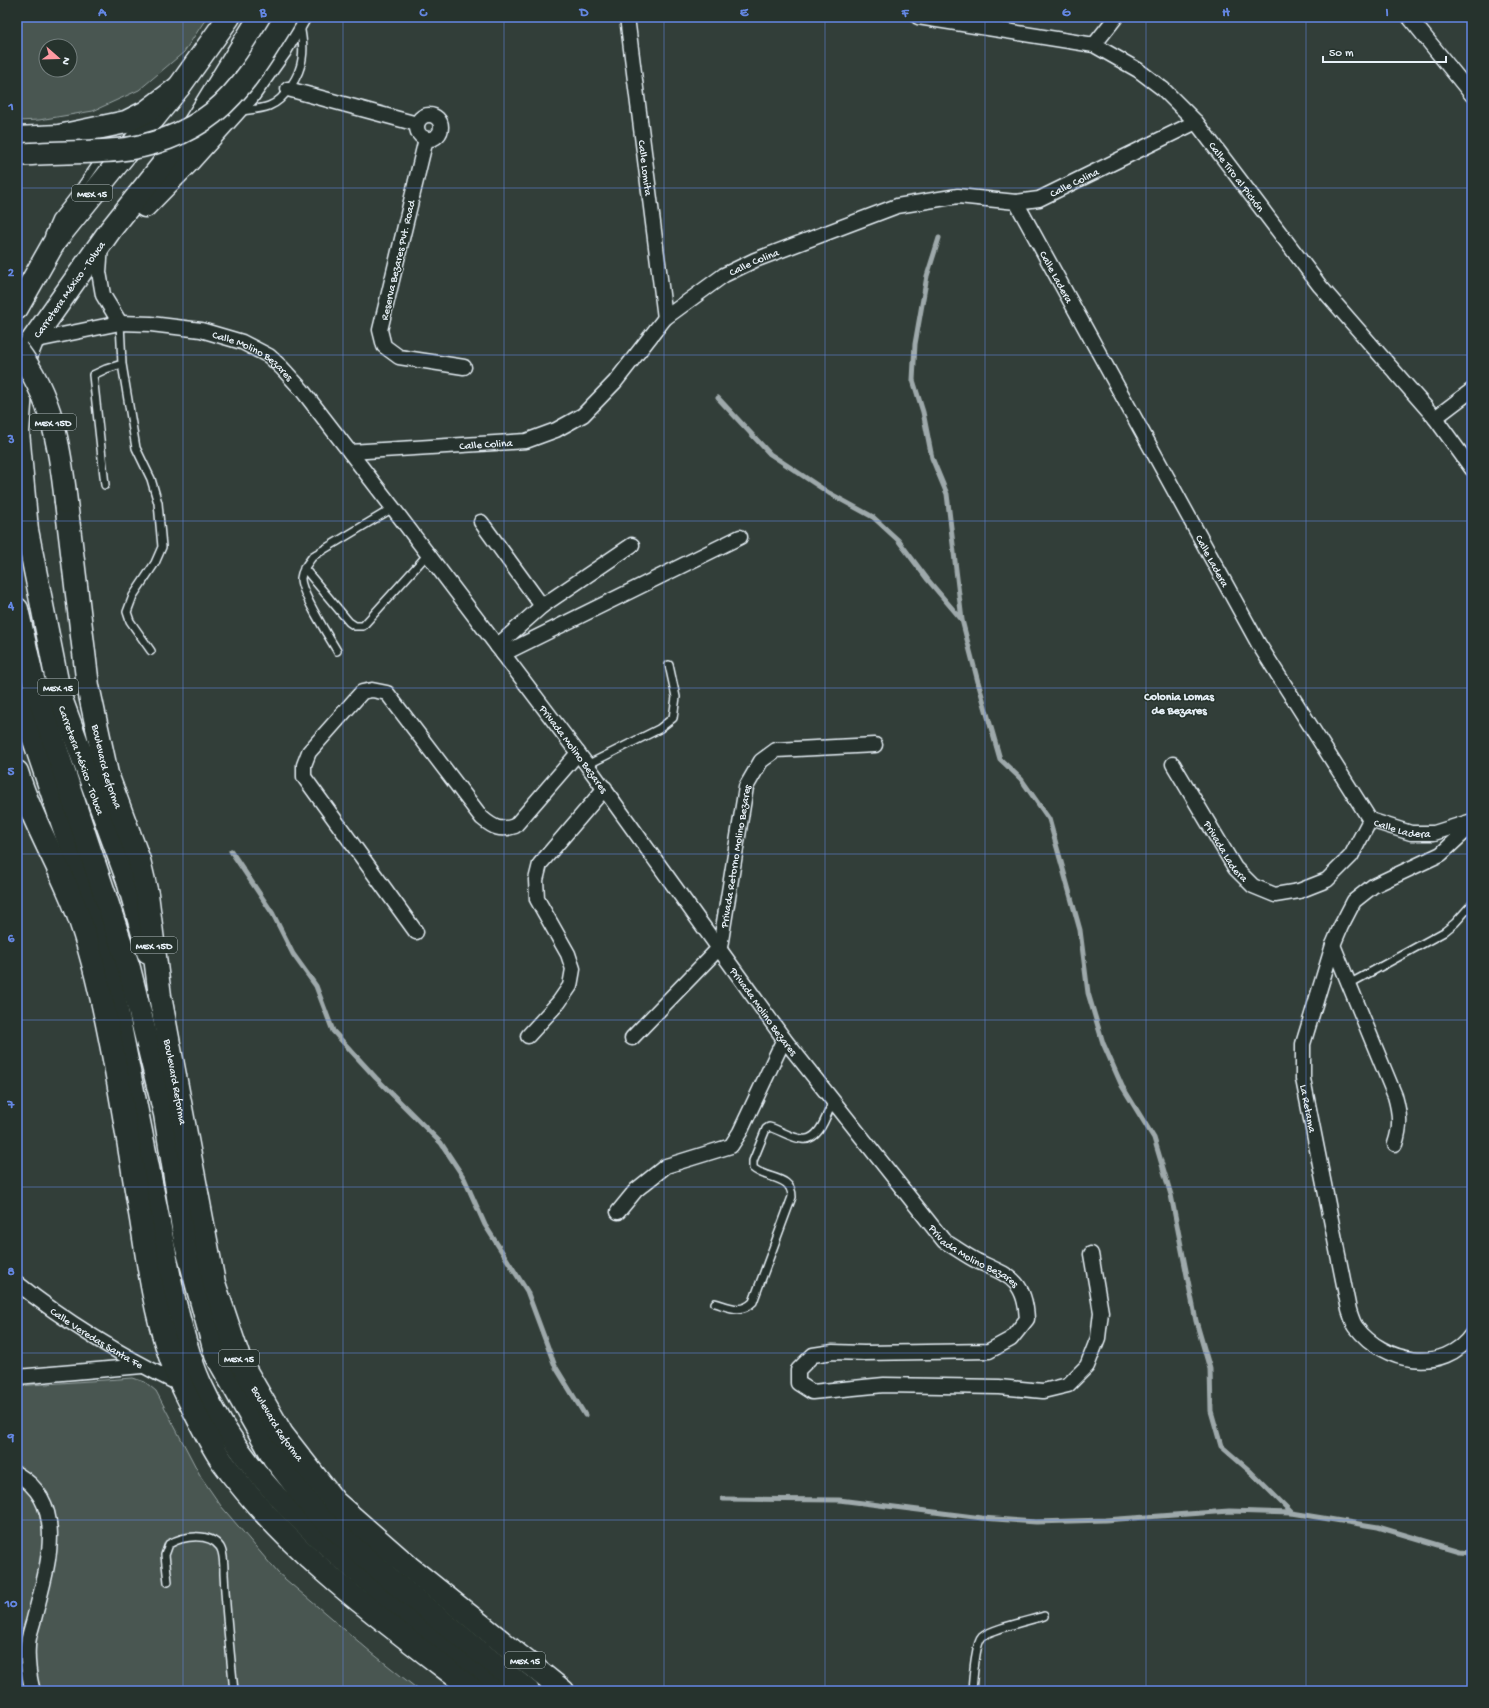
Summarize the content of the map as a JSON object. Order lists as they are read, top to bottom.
{
  "streets": {
    "main road": [
      "MEX 15",
      "Carretera México - Toluca",
      "MEX 15D",
      "Boulevard Reforma"
    ],
    "street": [
      "Calle Lomita",
      "Calle Tiro al Pichón",
      "Calle Colina",
      "Reserva Bezares Pvt. Road",
      "Calle Ladera",
      "Calle Molino Bezares",
      "Privada Molino Bezares",
      "Privada Ladera",
      "Privada Retorno Molino Bezares",
      "La Retama",
      "Calle Veredas Santa Fe"
    ]
  },
  "crossings": [
    ["Calle Lomita", "Calle Colina"],
    ["Calle Tiro al Pichón", "Calle Colina"],
    ["Calle Colina", "Calle Ladera"],
    ["Calle Colina", "Calle Molino Bezares"],
    ["Calle Colina", "Privada Molino Bezares"],
    ["Calle Ladera", "Privada Ladera"],
    ["Carretera México - Toluca", "Calle Molino Bezares"],
    ["Carretera México - Toluca", "Boulevard Reforma"],
    ["Calle Molino Bezares", "Privada Molino Bezares"],
    ["Calle Molino Bezares", "Boulevard Reforma"],
    ["Privada Molino Bezares", "Privada Retorno Molino Bezares"]
  ],
  "districts": ["Colonia Lomas de Bezares"],
  "scale_bar": "50 m",
  "north": "right",
  "grid": {
    "columns": [
      "A",
      "B",
      "C",
      "D",
      "E",
      "F",
      "G",
      "H",
      "I"
    ],
    "rows": [
      "1",
      "2",
      "3",
      "4",
      "5",
      "6",
      "7",
      "8",
      "9",
      "10"
    ]
  }
}
